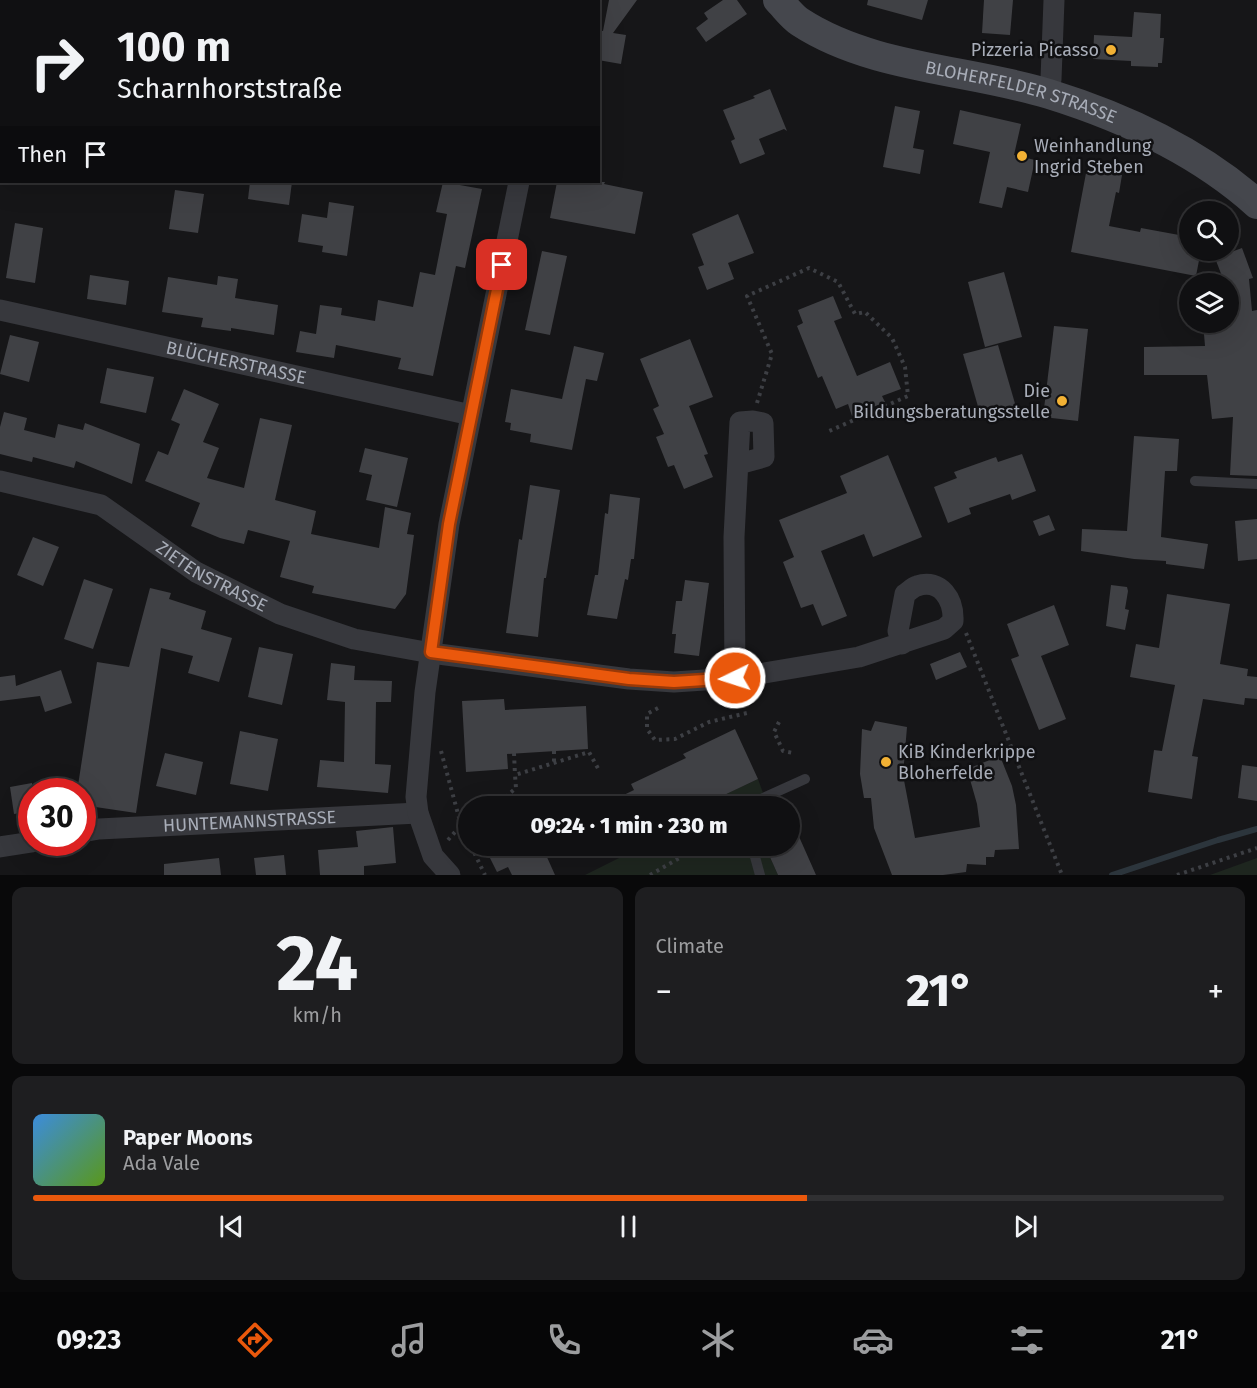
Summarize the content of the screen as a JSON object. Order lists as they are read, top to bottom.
{
  "streets": {
    "street": [
      "BLOHERFELDER STRASSE",
      "BLÜCHERSTRASSE",
      "ZIETENSTRASSE",
      "HUNTEMANNSTRASSE"
    ]
  },
  "places": [
    "Pizzeria Picasso",
    "Weinhandlung Ingrid Steben",
    "Die Bildungsberatungsstelle",
    "KiB Kinderkrippe Bloherfelde"
  ],
  "page": {
    "turn": ["100 m", "Scharnhorststraße"],
    "then": "Then",
    "limit": "30",
    "trip": "09:24 · 1 min · 230 m",
    "tile": [
      ["24", "km/h"],
      "Climate"
    ],
    "heat": ["−", "21°", "+"],
    "song": ["Paper Moons", "Ada Vale"],
    "tabs": ["09:23", "21°"]
  }
}
